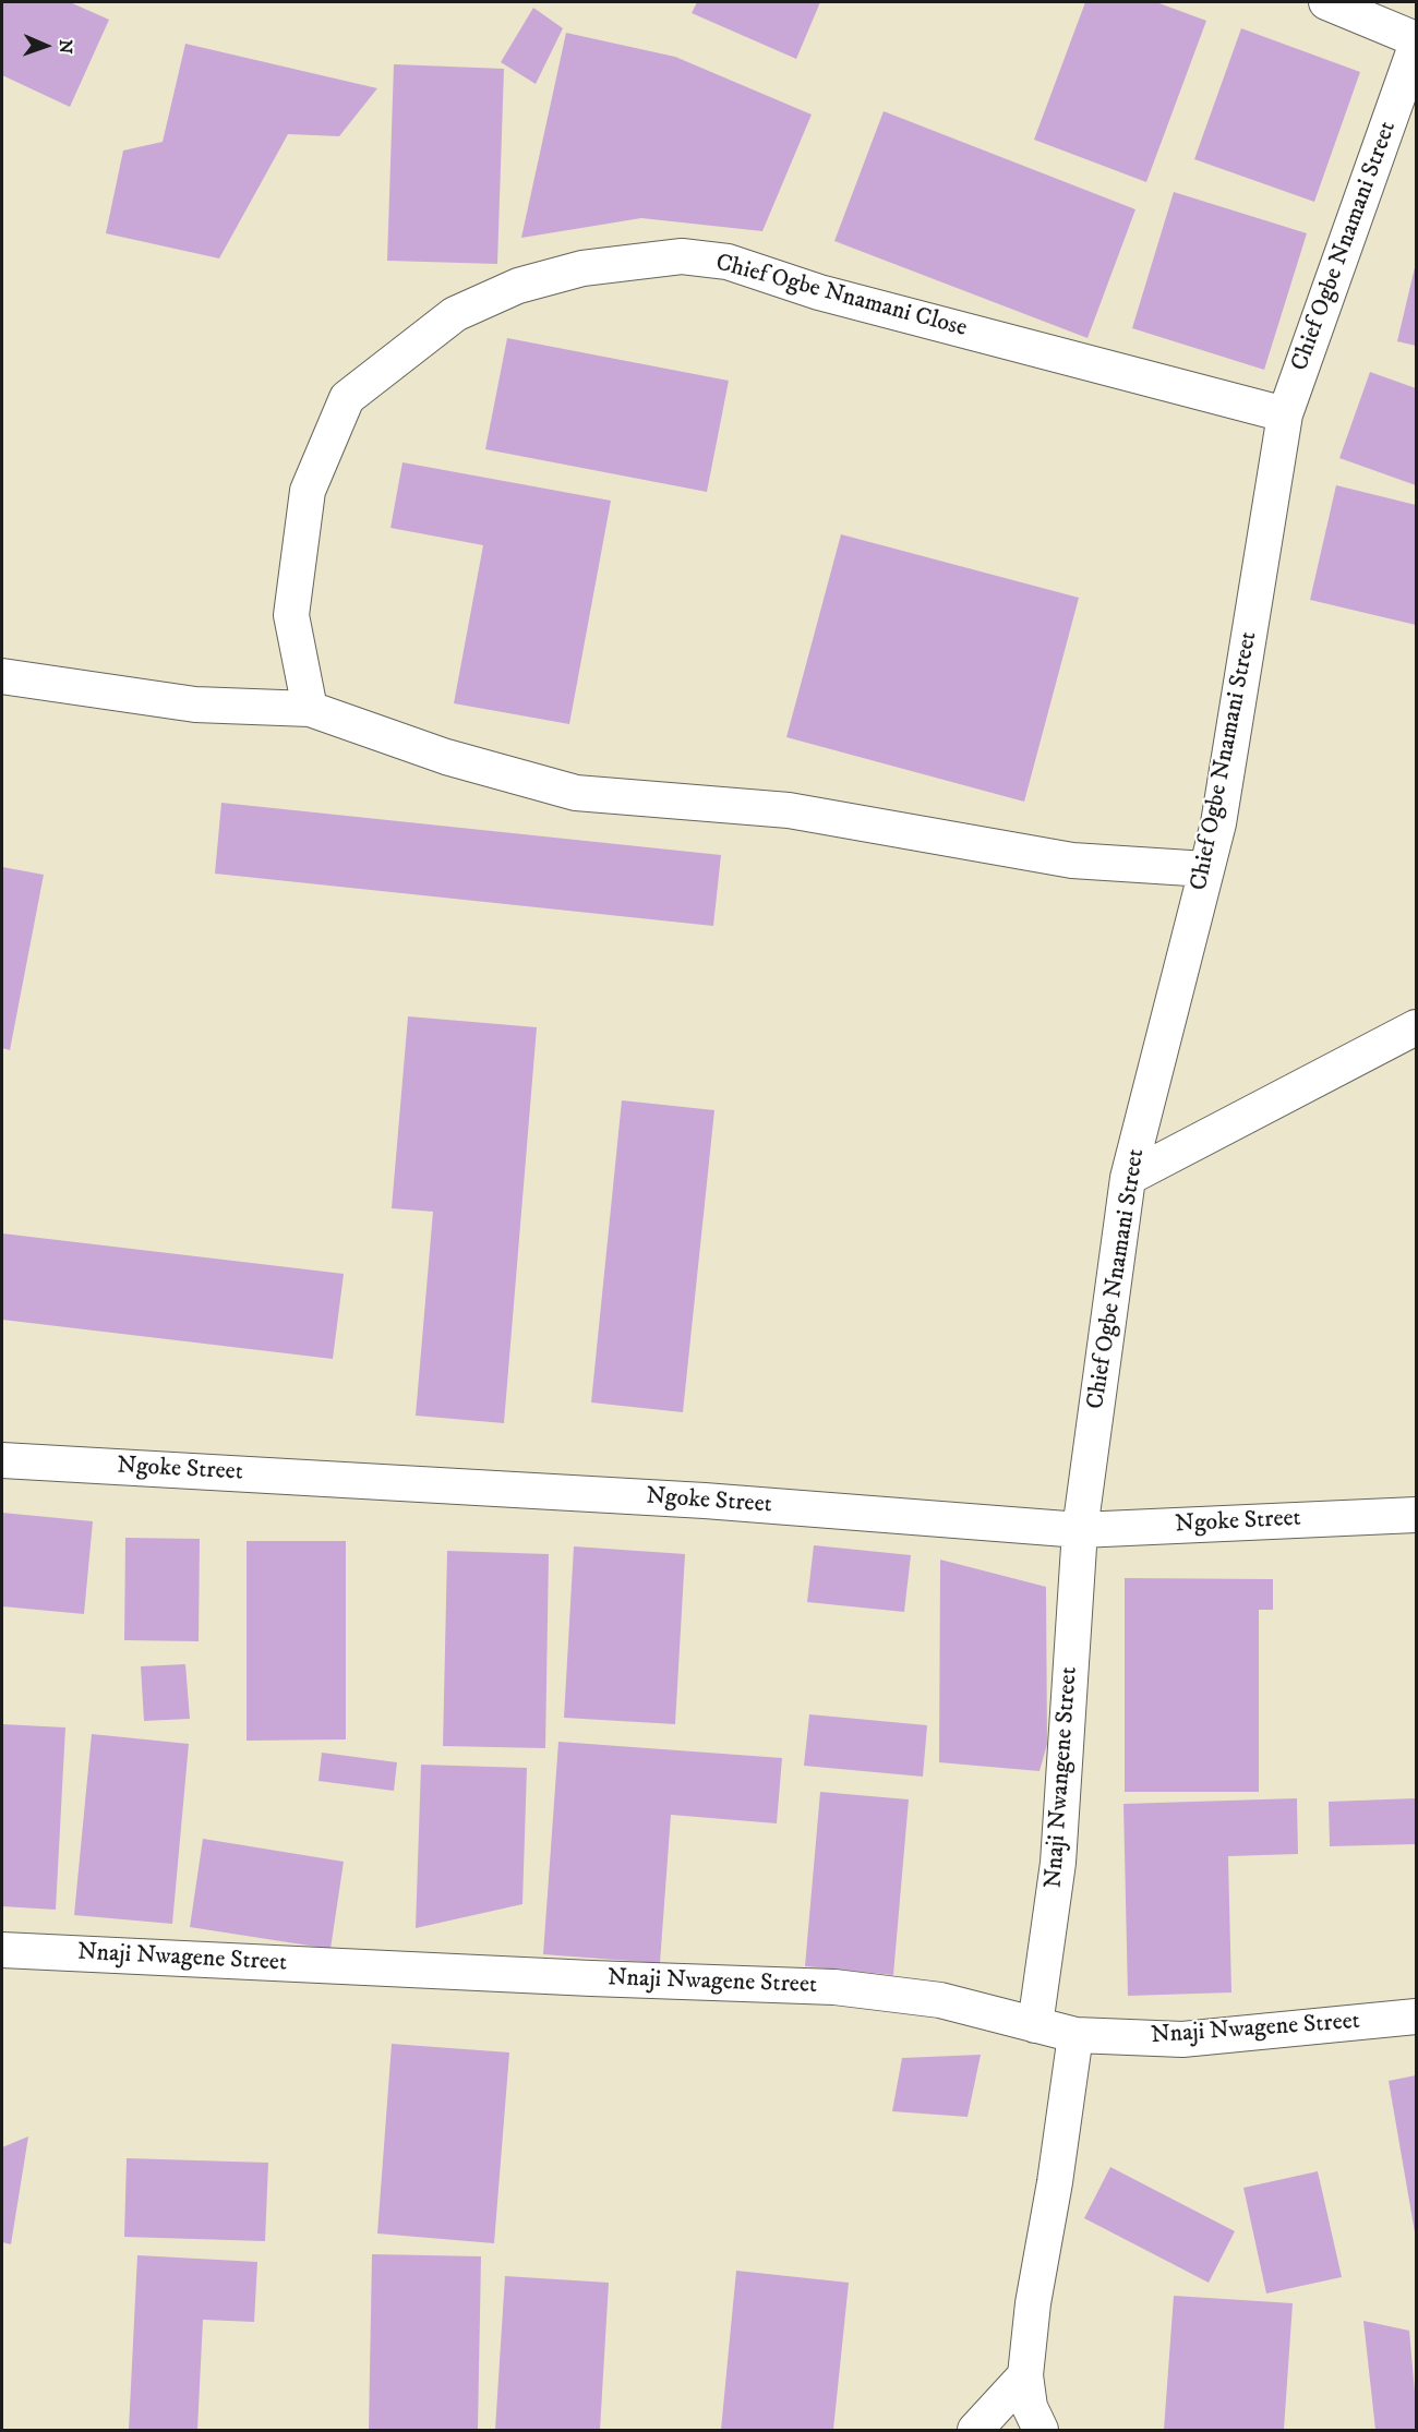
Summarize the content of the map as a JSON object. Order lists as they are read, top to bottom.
{
  "streets": {
    "street": [
      "Chief Ogbe Nnamani Street",
      "Chief Ogbe Nnamani Close",
      "Ngoke Street",
      "Nnaji Nwangene Street",
      "Nnaji Nwagene Street"
    ]
  },
  "crossings": [
    ["Chief Ogbe Nnamani Street", "Chief Ogbe Nnamani Close"],
    ["Chief Ogbe Nnamani Street", "Ngoke Street"],
    ["Chief Ogbe Nnamani Street", "Nnaji Nwangene Street"],
    ["Ngoke Street", "Nnaji Nwangene Street"],
    ["Nnaji Nwangene Street", "Nnaji Nwagene Street"]
  ],
  "north": "right"
}
